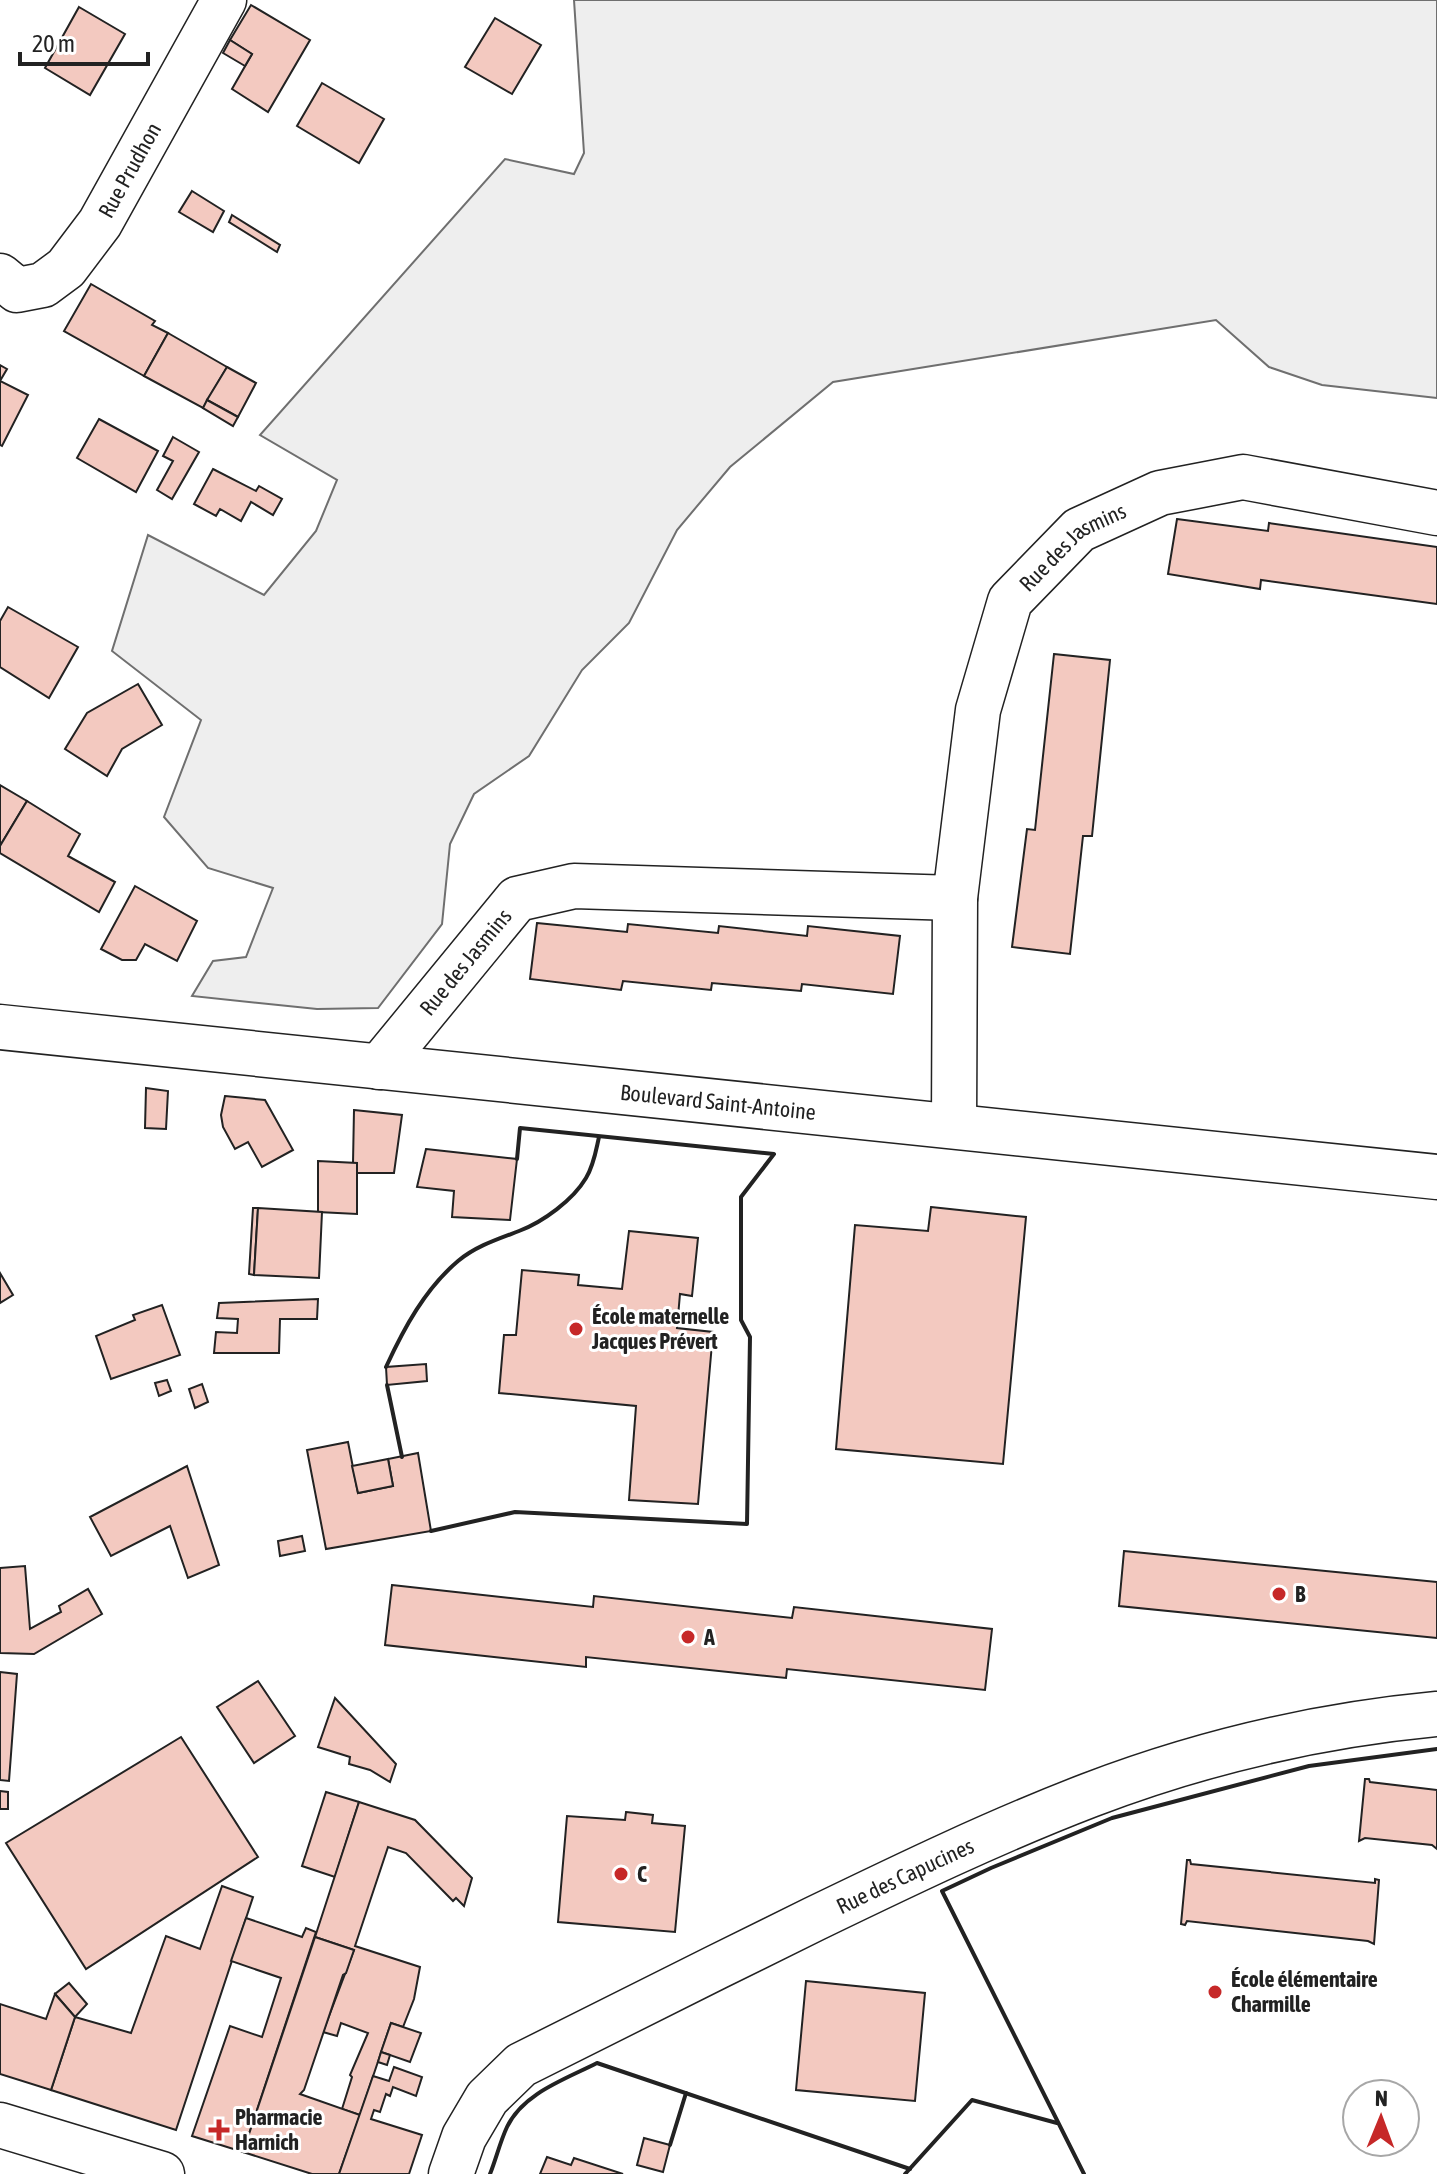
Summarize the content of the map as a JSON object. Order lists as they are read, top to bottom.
{
  "streets": {
    "street": [
      "Rue Prudhon",
      "Rue des Jasmins",
      "Boulevard Saint-Antoine",
      "Rue des Capucines"
    ]
  },
  "crossings": [
    ["Rue des Jasmins", "Boulevard Saint-Antoine"]
  ],
  "places": {
    "other": [
      "École maternelle Jacques Prévert",
      "B",
      "A",
      "C",
      "École élémentaire Charmille"
    ],
    "health": ["Pharmacie Harnich"]
  },
  "scale_bar": "20 m",
  "north": "top"
}
